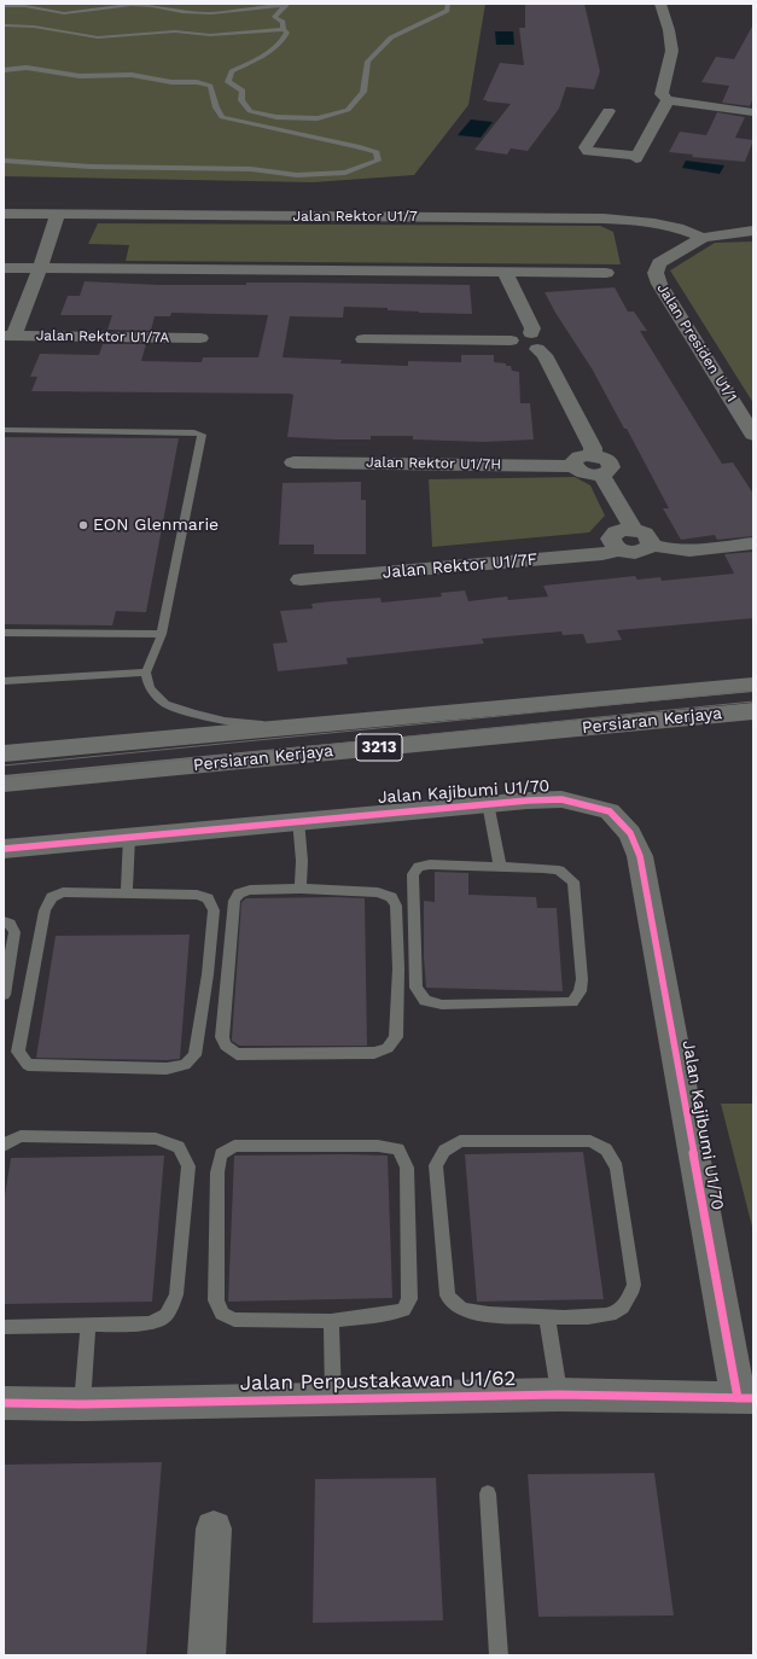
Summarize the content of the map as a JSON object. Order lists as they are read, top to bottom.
{
  "streets": {
    "main road": ["Persiaran Kerjaya", "3213"],
    "street": [
      "Jalan Rektor U1/7",
      "Jalan Rektor U1/7A",
      "Jalan Presiden U1/1",
      "Jalan Rektor U1/7H",
      "Jalan Rektor U1/7F",
      "Jalan Kajibumi U1/70",
      "Jalan Perpustakawan U1/62"
    ]
  },
  "crossings": [
    ["Jalan Rektor U1/7", "Jalan Presiden U1/1"],
    ["Jalan Kajibumi U1/70", "Jalan Perpustakawan U1/62"]
  ],
  "places": ["EON Glenmarie"]
}
